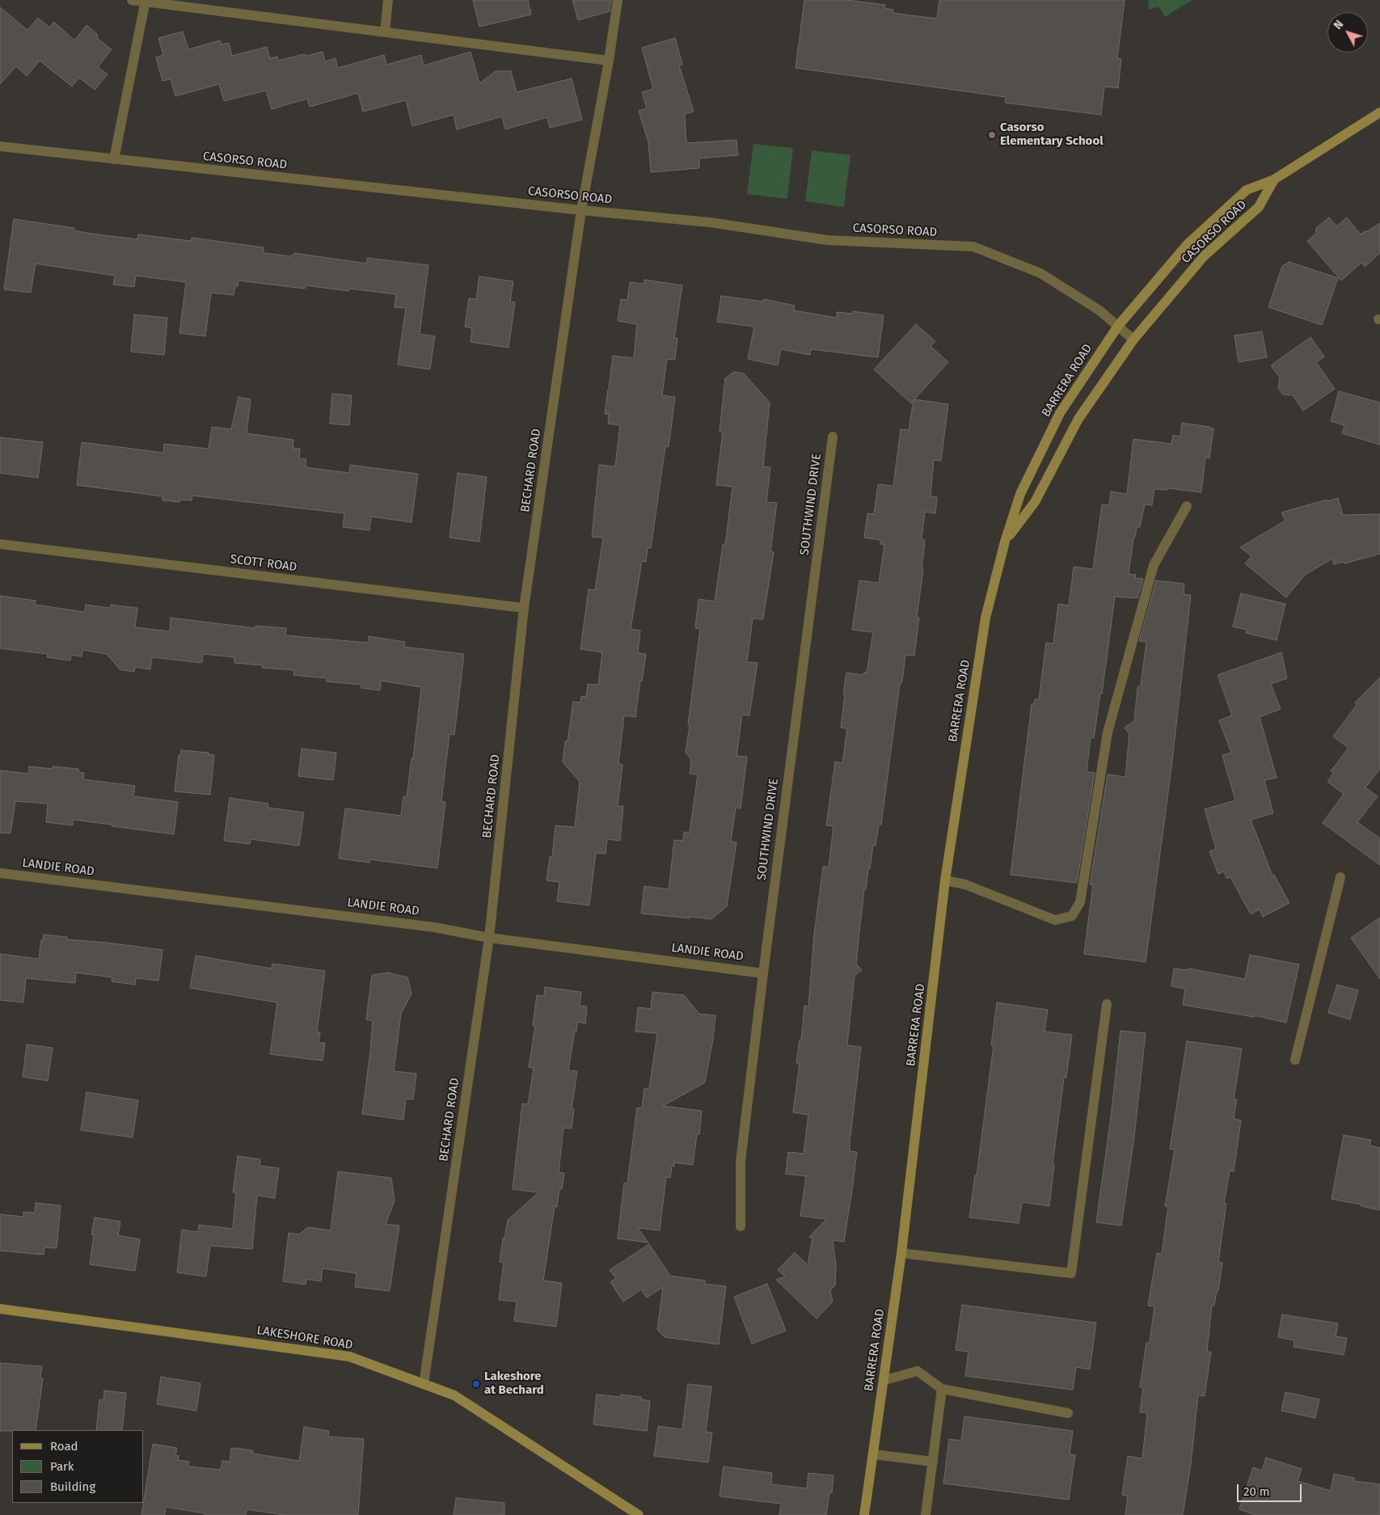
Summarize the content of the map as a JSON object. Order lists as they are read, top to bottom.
{
  "streets": {
    "street": [
      "CASORSO ROAD",
      "BARRERA ROAD",
      "BECHARD ROAD",
      "SOUTHWIND DRIVE",
      "SCOTT ROAD",
      "LANDIE ROAD",
      "LAKESHORE ROAD"
    ]
  },
  "crossings": [
    ["CASORSO ROAD", "BARRERA ROAD"],
    ["CASORSO ROAD", "BECHARD ROAD"],
    ["BECHARD ROAD", "SCOTT ROAD"],
    ["BECHARD ROAD", "LANDIE ROAD"],
    ["BECHARD ROAD", "LAKESHORE ROAD"],
    ["SOUTHWIND DRIVE", "LANDIE ROAD"]
  ],
  "places": ["Casorso Elementary School", "Lakeshore at Bechard"],
  "legend": ["Road", "Park", "Building"],
  "scale_bar": "20 m",
  "north": "top left"
}
